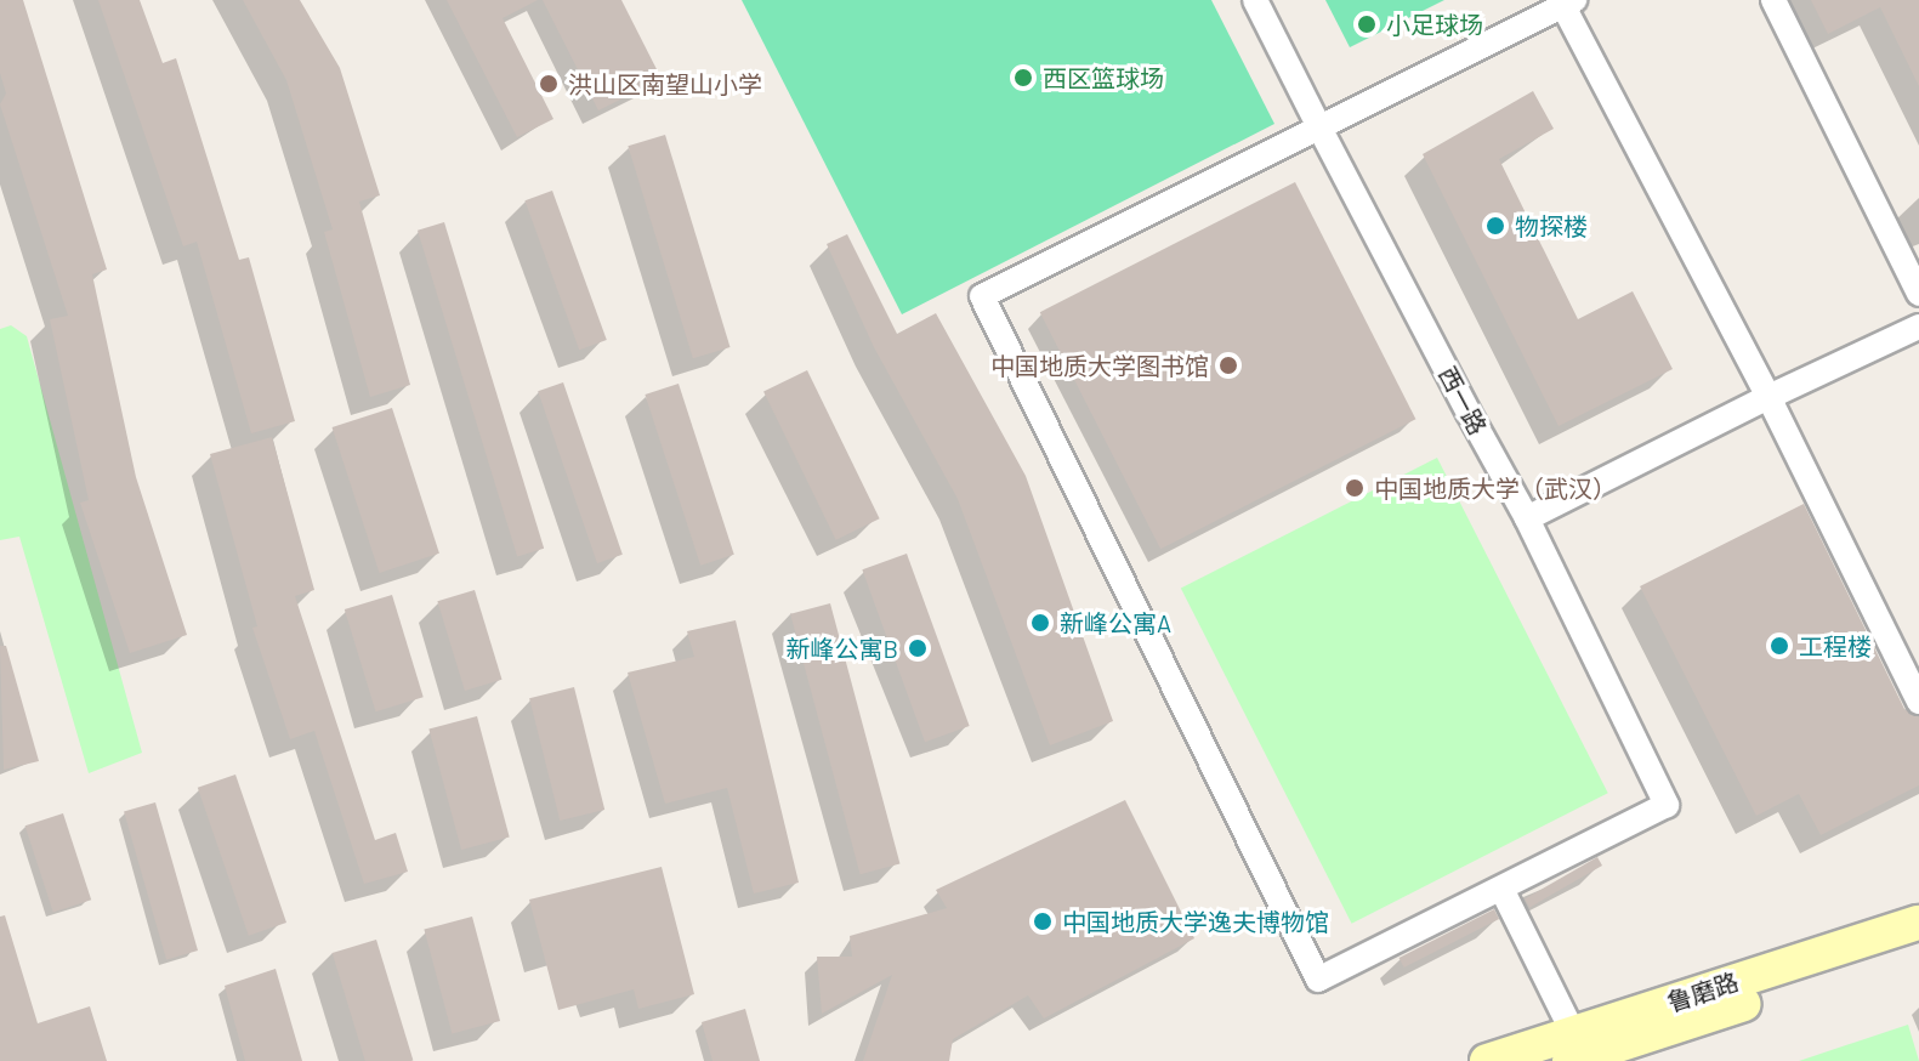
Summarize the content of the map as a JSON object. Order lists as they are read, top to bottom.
{
  "streets": {
    "main road": ["鲁磨路"],
    "street": ["西一路"]
  },
  "places": [
    "小足球场",
    "西区篮球场",
    "洪山区南望山小学",
    "物探楼",
    "中国地质大学图书馆",
    "中国地质大学（武汉）",
    "新峰公寓A",
    "工程楼",
    "新峰公寓B",
    "中国地质大学逸夫博物馆"
  ]
}
